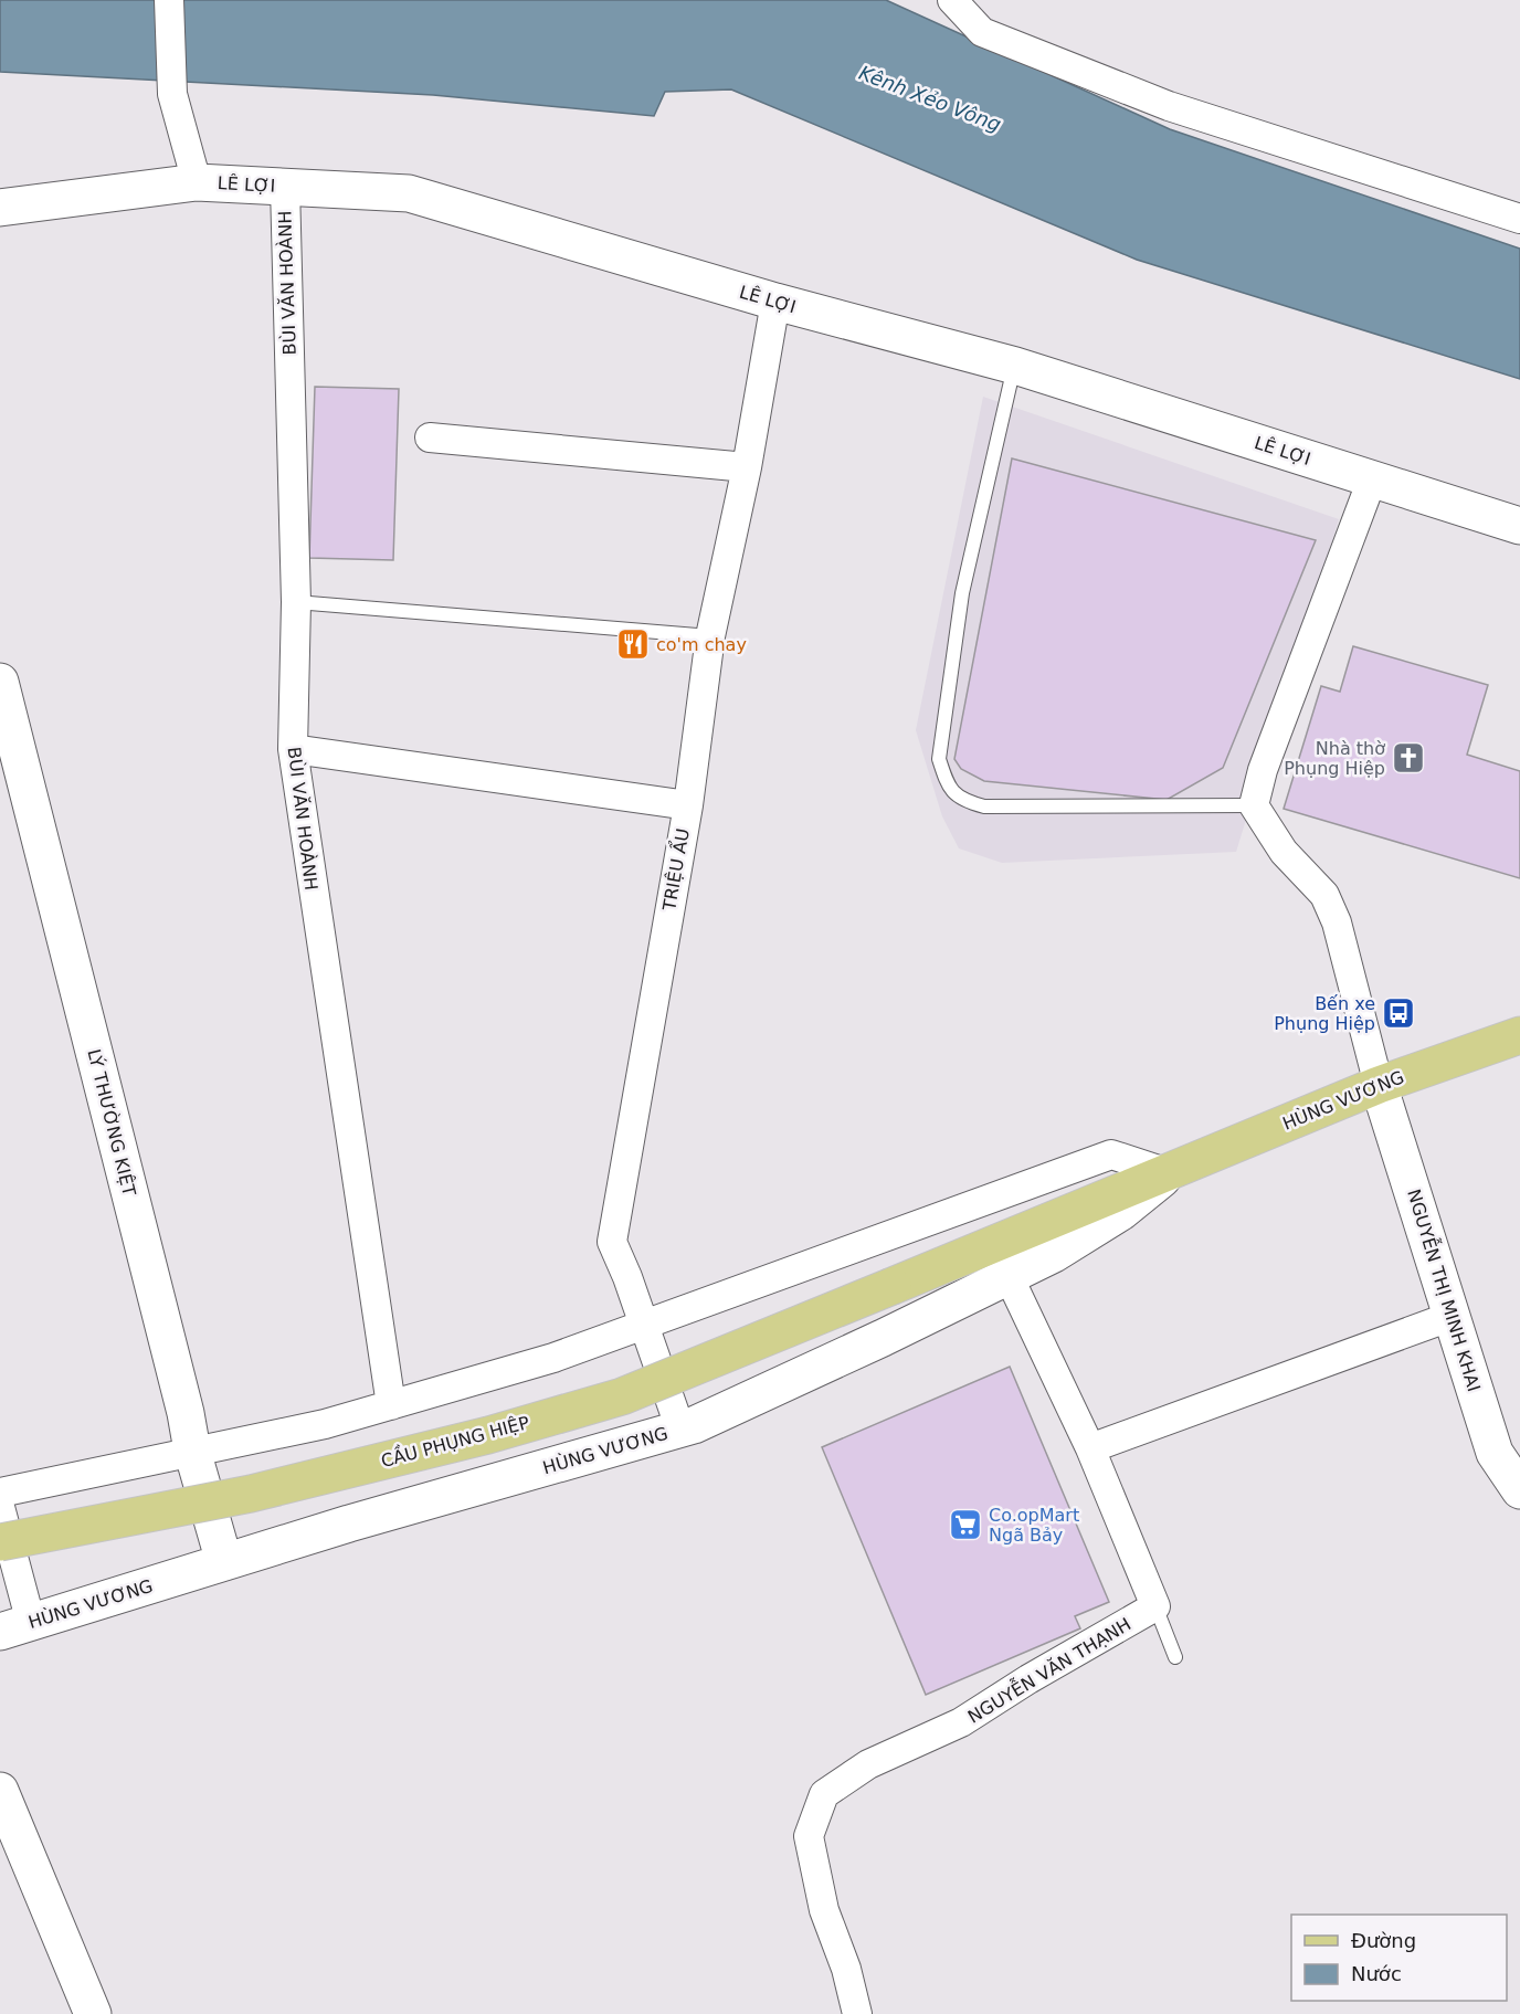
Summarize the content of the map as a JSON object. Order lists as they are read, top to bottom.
{
  "streets": {
    "main road": ["HÙNG VƯƠNG", "CẦU PHỤNG HIỆP"],
    "street": [
      "LÊ LỢI",
      "BÙI VĂN HOÀNH",
      "TRIỆU ẨU",
      "LÝ THƯỜNG KIỆT",
      "NGUYỄN THỊ MINH KHAI",
      "NGUYỄN VĂN THẠNH"
    ]
  },
  "crossings": [
    ["LÊ LỢI", "BÙI VĂN HOÀNH"],
    ["LÊ LỢI", "TRIỆU ẨU"],
    ["TRIỆU ẨU", "HÙNG VƯƠNG"],
    ["HÙNG VƯƠNG", "LÝ THƯỜNG KIỆT"],
    ["HÙNG VƯƠNG", "NGUYỄN THỊ MINH KHAI"],
    ["HÙNG VƯƠNG", "CẦU PHỤNG HIỆP"]
  ],
  "water": ["Kênh Xẻo Vông"],
  "places": {
    "restaurant": ["co'm chay"],
    "church": ["Nhà thờ Phụng Hiệp"],
    "bus stop": ["Bến xe Phụng Hiệp"],
    "supermarket": ["Co.opMart Ngã Bảy"]
  },
  "legend": ["Đường", "Nước"]
}
